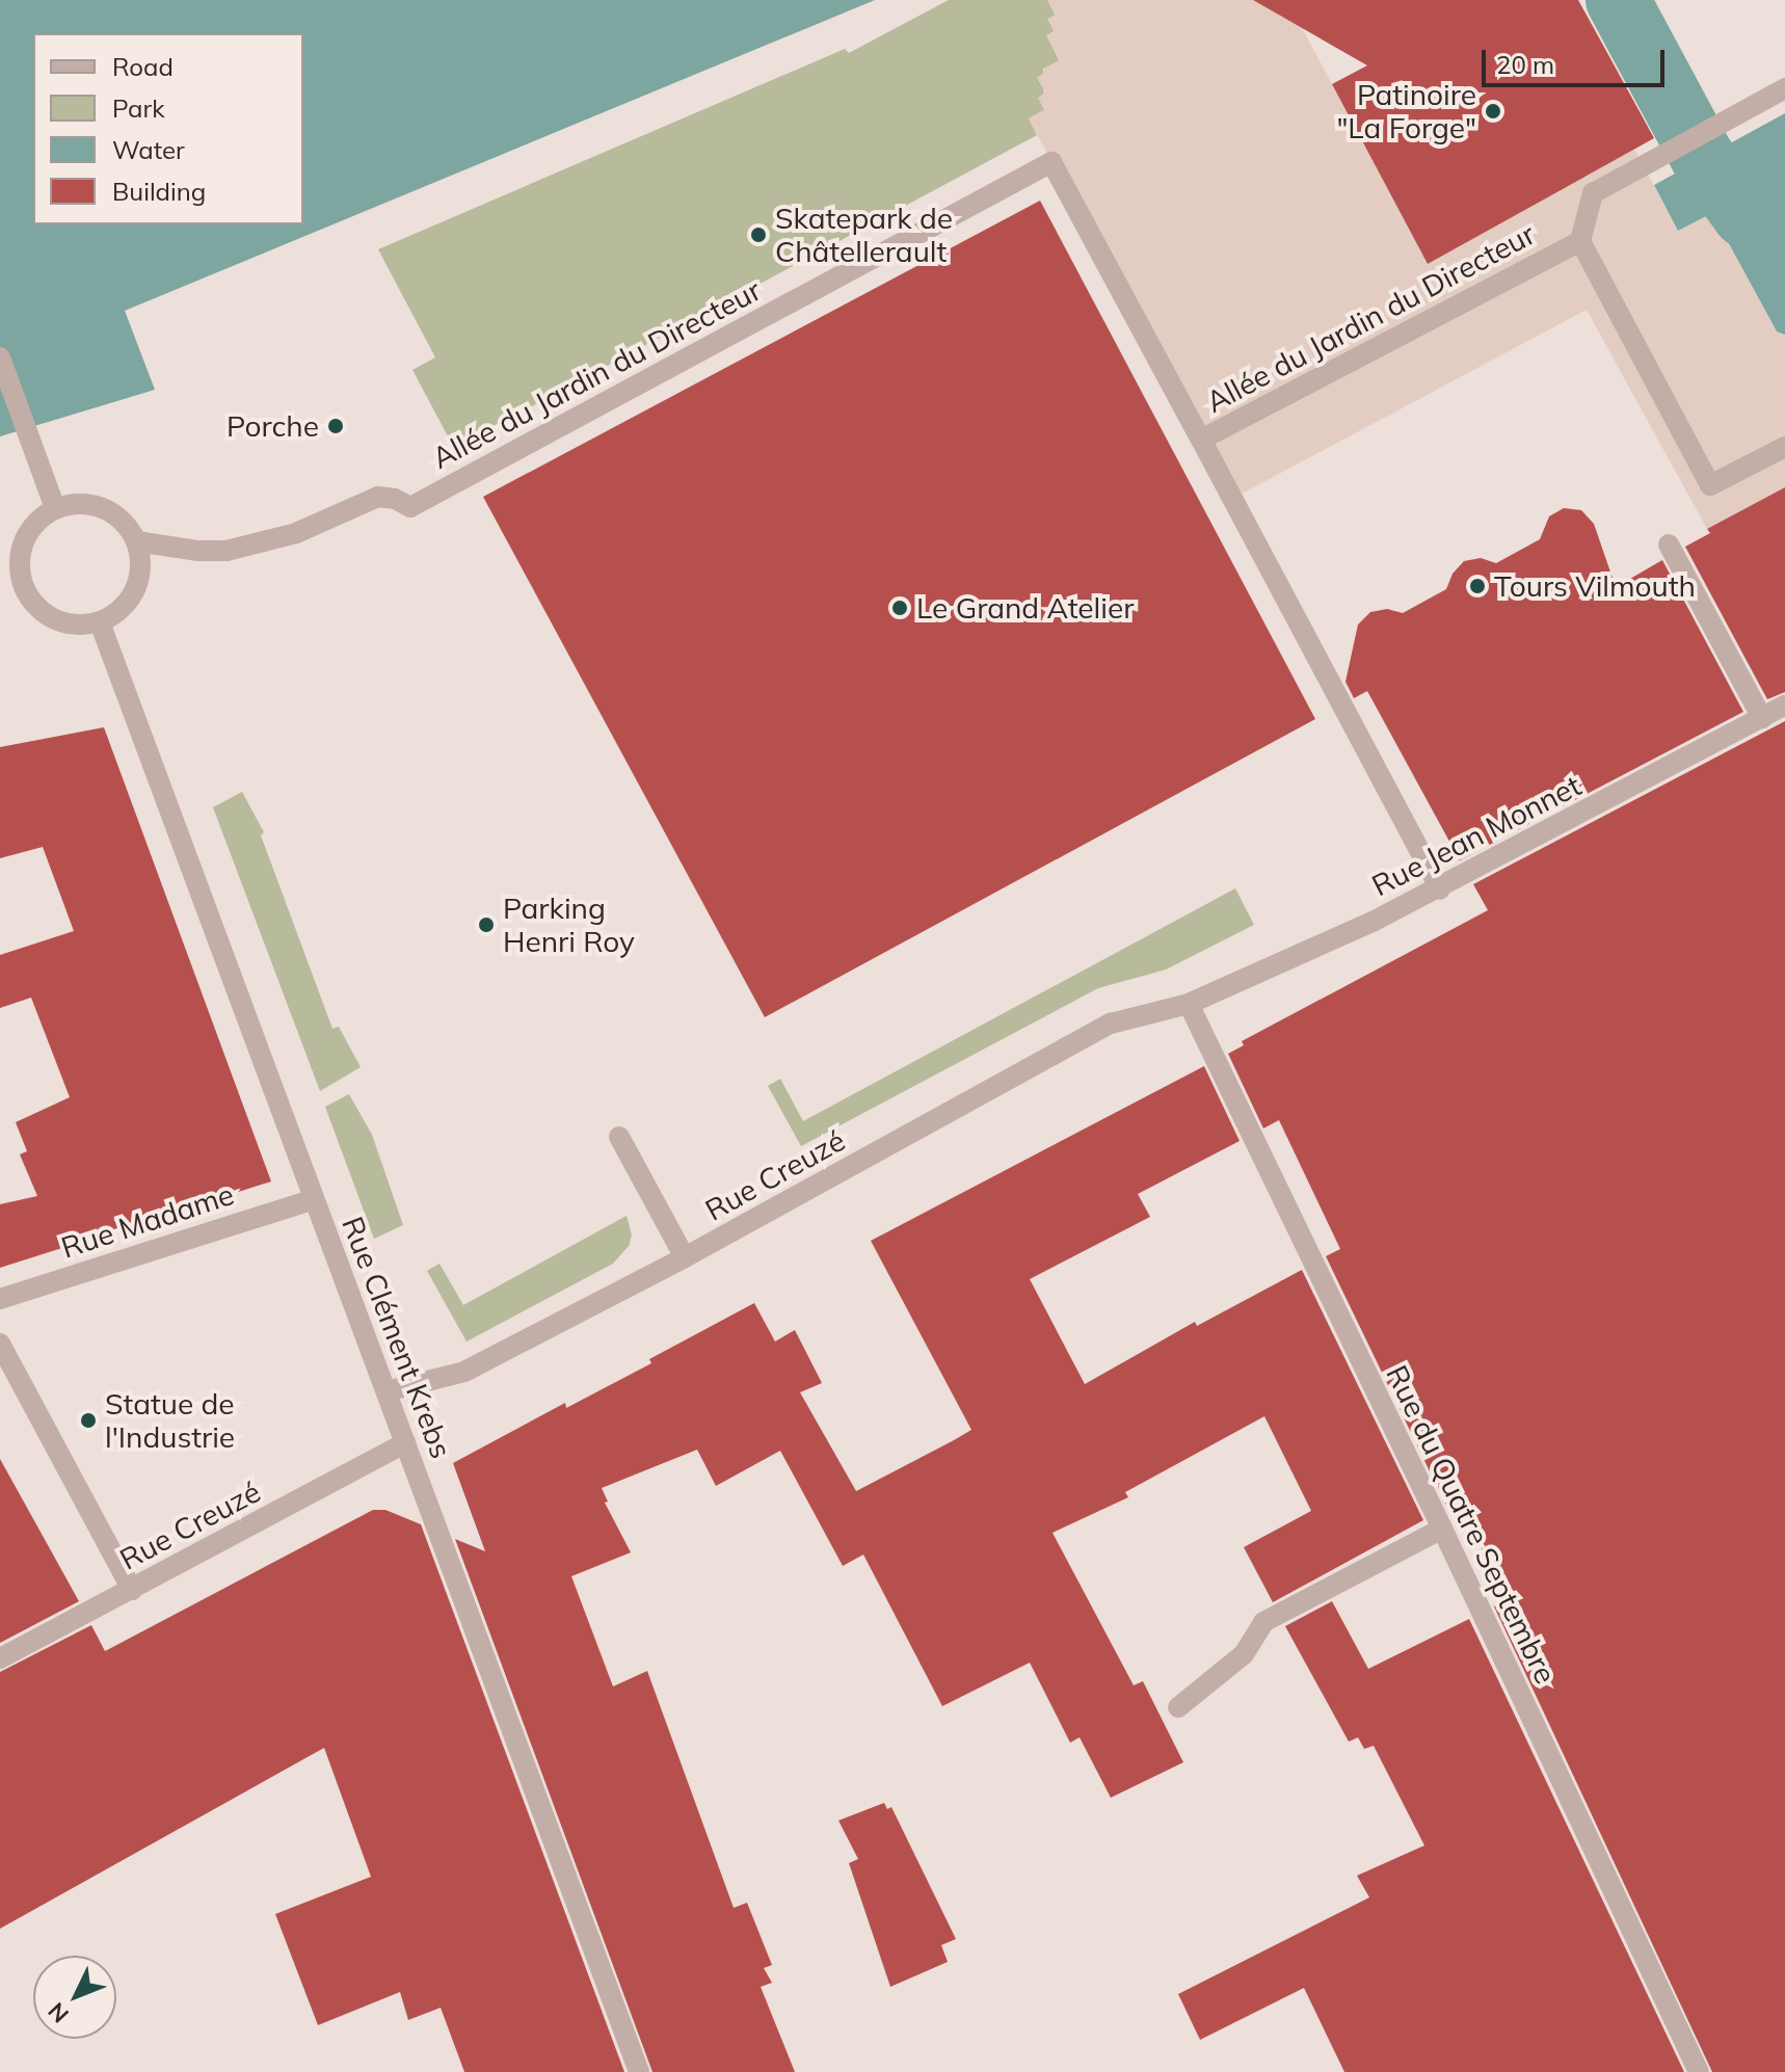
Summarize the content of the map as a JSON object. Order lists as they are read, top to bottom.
{
  "streets": {
    "street": [
      "Allée du Jardin du Directeur",
      "Rue Jean Monnet",
      "Rue Creuzé",
      "Rue Madame",
      "Rue Clément Krebs",
      "Rue du Quatre Septembre"
    ]
  },
  "crossings": [
    ["Allée du Jardin du Directeur", "Rue Clément Krebs"],
    ["Rue Jean Monnet", "Rue Creuzé"],
    ["Rue Jean Monnet", "Rue du Quatre Septembre"],
    ["Rue Creuzé", "Rue Clément Krebs"],
    ["Rue Creuzé", "Rue du Quatre Septembre"],
    ["Rue Madame", "Rue Clément Krebs"]
  ],
  "places": [
    "Patinoire \"La Forge\"",
    "Skatepark de Châtellerault",
    "Porche",
    "Tours Vilmouth",
    "Le Grand Atelier",
    "Parking Henri Roy",
    "Statue de l'Industrie"
  ],
  "legend": [
    "Road",
    "Park",
    "Water",
    "Building"
  ],
  "scale_bar": "20 m",
  "north": "bottom left"
}
